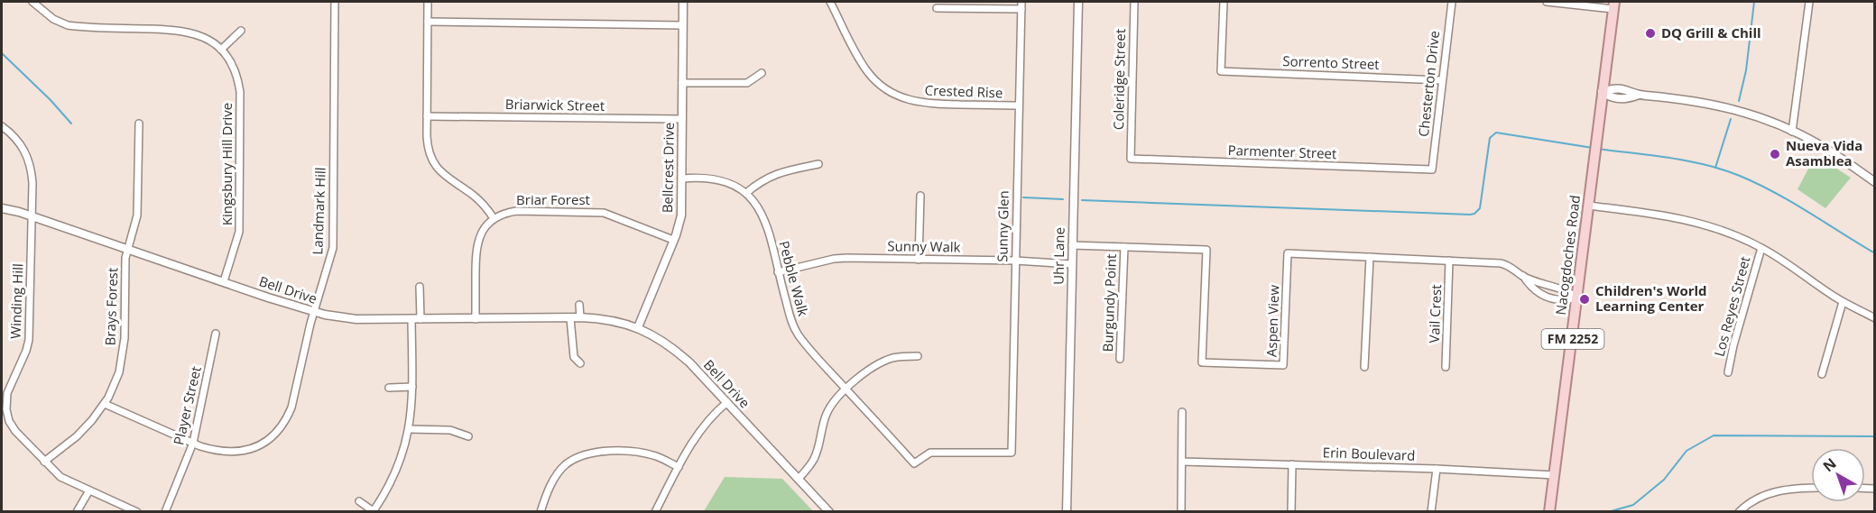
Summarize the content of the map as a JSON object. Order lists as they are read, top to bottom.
{
  "streets": {
    "main road": ["Nacogdoches Road", "FM 2252"],
    "street": [
      "Sorrento Street",
      "Coleridge Street",
      "Chesterton Drive",
      "Crested Rise",
      "Briarwick Street",
      "Parmenter Street",
      "Kingsbury Hill Drive",
      "Bellcrest Drive",
      "Briar Forest",
      "Landmark Hill",
      "Sunny Glen",
      "Sunny Walk",
      "Uhr Lane",
      "Pebble Walk",
      "Bell Drive",
      "Winding Hill",
      "Burgundy Point",
      "Brays Forest",
      "Los Reyes Street",
      "Vail Crest",
      "Aspen View",
      "Player Street",
      "Erin Boulevard"
    ]
  },
  "crossings": [
    ["Sorrento Street", "Chesterton Drive"],
    ["Coleridge Street", "Parmenter Street"],
    ["Chesterton Drive", "Parmenter Street"],
    ["Crested Rise", "Sunny Glen"],
    ["Briarwick Street", "Bellcrest Drive"],
    ["Kingsbury Hill Drive", "Bell Drive"],
    ["Bellcrest Drive", "Briar Forest"],
    ["Bellcrest Drive", "Pebble Walk"],
    ["Bellcrest Drive", "Bell Drive"],
    ["Landmark Hill", "Bell Drive"],
    ["Landmark Hill", "Player Street"],
    ["Sunny Glen", "Sunny Walk"],
    ["Sunny Glen", "Pebble Walk"],
    ["Sunny Walk", "Uhr Lane"],
    ["Sunny Walk", "Pebble Walk"],
    ["Nacogdoches Road", "Aspen View"],
    ["Nacogdoches Road", "Erin Boulevard"],
    ["Uhr Lane", "Aspen View"],
    ["Bell Drive", "Winding Hill"],
    ["Bell Drive", "Brays Forest"],
    ["Winding Hill", "Brays Forest"],
    ["Burgundy Point", "Aspen View"],
    ["Vail Crest", "Aspen View"]
  ],
  "places": ["DQ Grill & Chill", "Nueva Vida Asamblea", "Children's World Learning Center"],
  "north": "top left"
}
